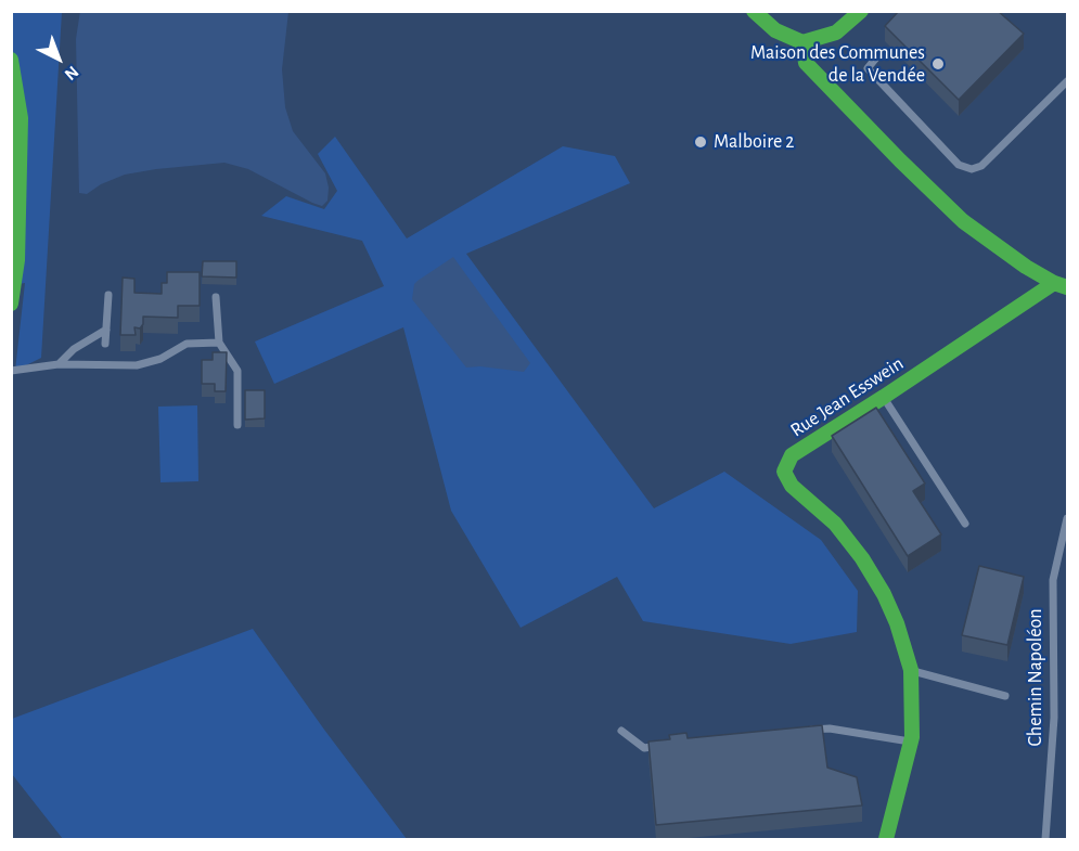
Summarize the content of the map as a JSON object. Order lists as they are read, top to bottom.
{
  "streets": {
    "street": ["Rue Jean Esswein"],
    "lane": ["Chemin Napoléon"]
  },
  "places": ["Maison des Communes de la Vendée", "Malboire 2"],
  "north": "bottom right"
}
